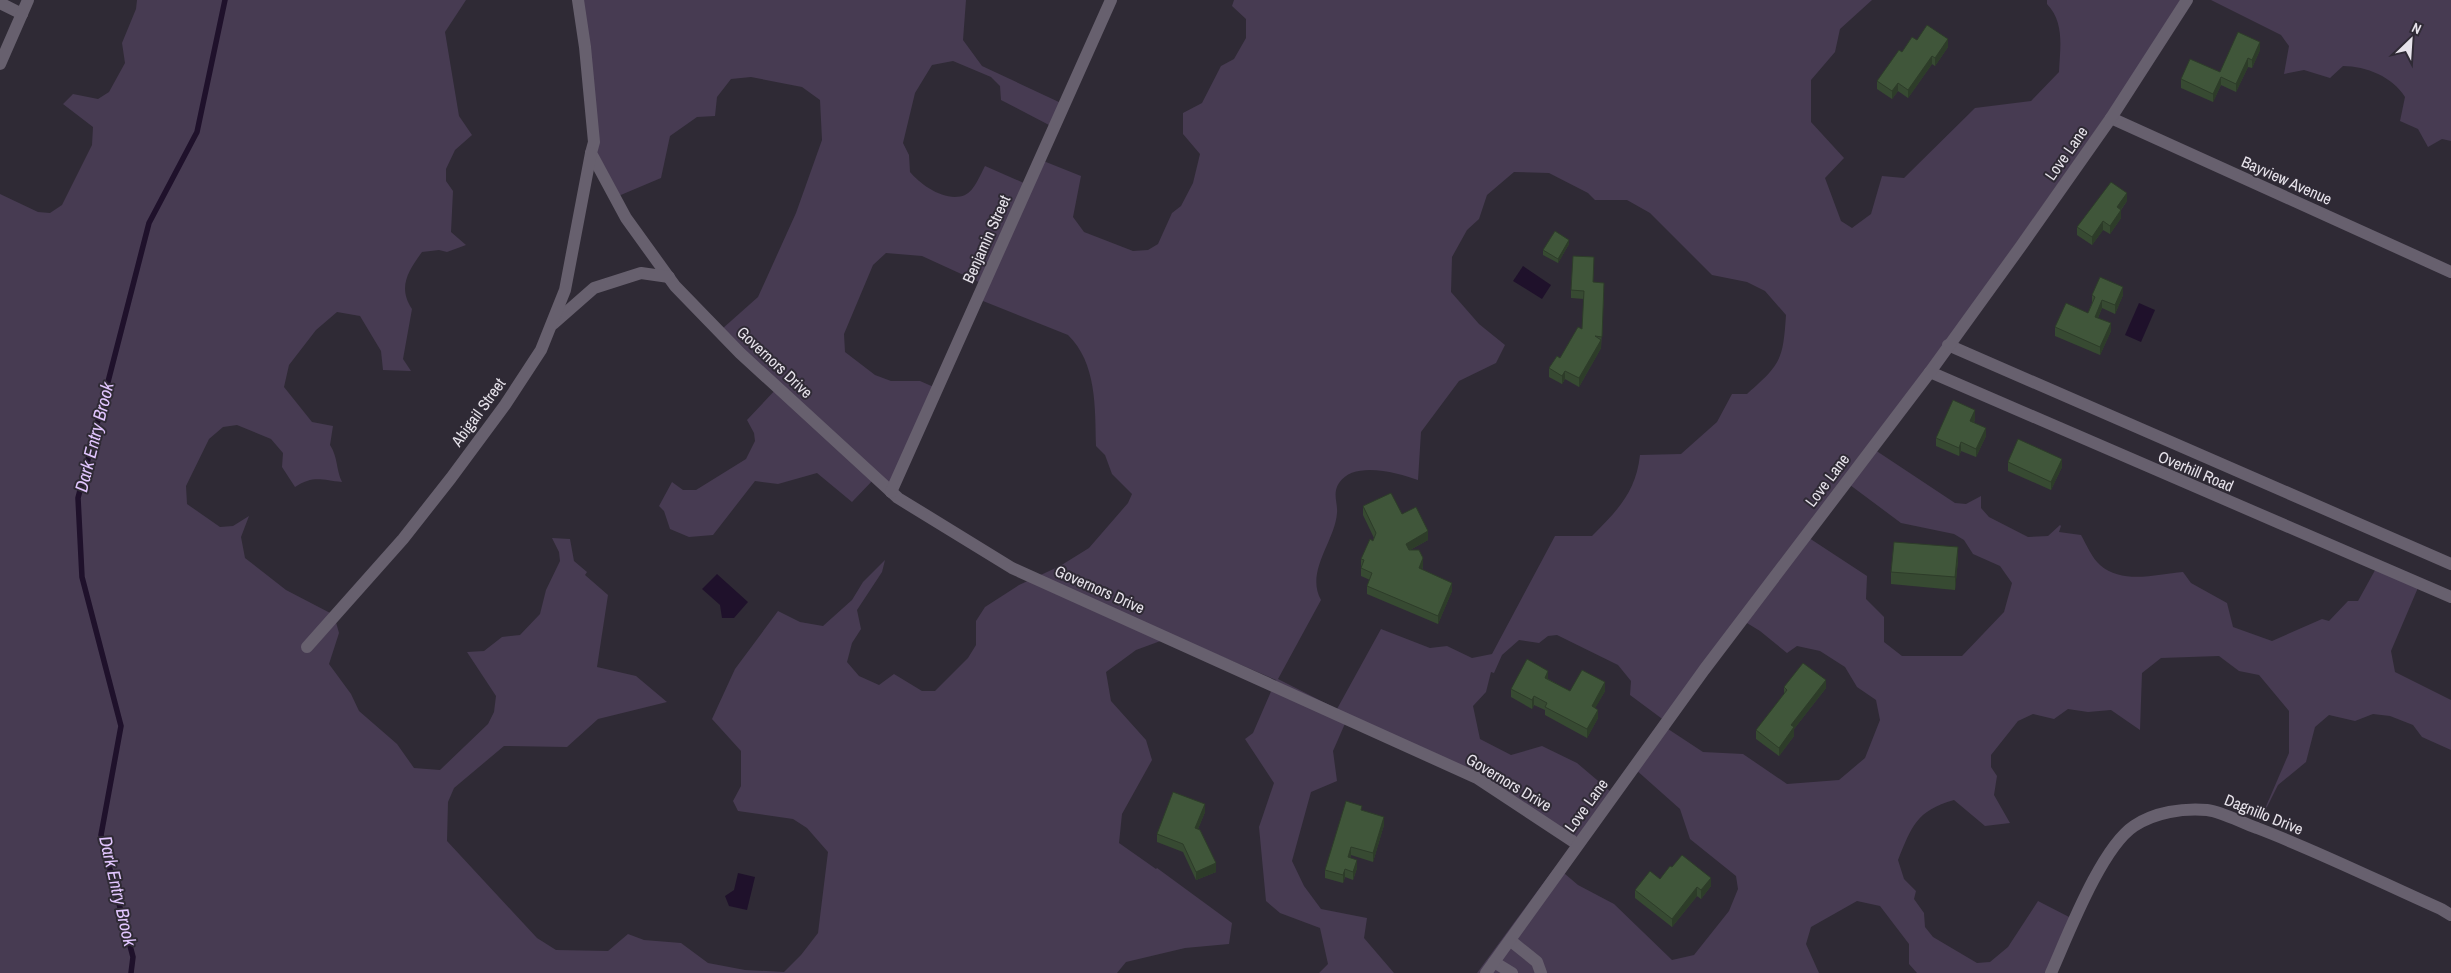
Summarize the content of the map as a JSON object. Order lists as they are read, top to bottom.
{
  "streets": {
    "street": [
      "Love Lane",
      "Bayview Avenue",
      "Benjamin Street",
      "Governors Drive",
      "Abigail Street",
      "Overhill Road",
      "Dagnillo Drive"
    ]
  },
  "crossings": [
    ["Love Lane", "Bayview Avenue"],
    ["Love Lane", "Governors Drive"],
    ["Love Lane", "Overhill Road"],
    ["Benjamin Street", "Governors Drive"],
    ["Governors Drive", "Abigail Street"]
  ],
  "water": ["Dark Entry Brook"],
  "north": "top right"
}
